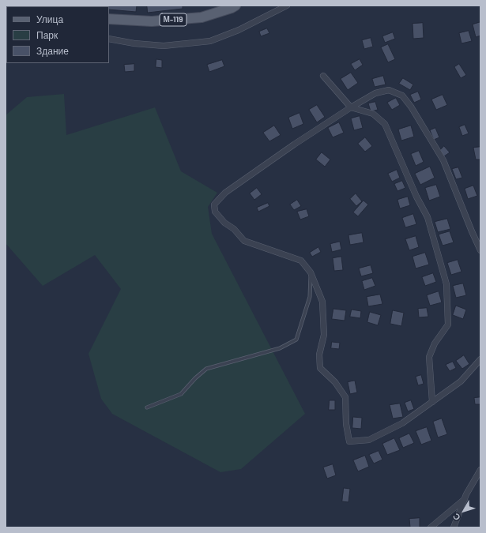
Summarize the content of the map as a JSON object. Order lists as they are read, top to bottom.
{
  "streets": {
    "main road": ["М-119"]
  },
  "legend": ["Улица", "Парк", "Здание"],
  "north": "bottom left"
}
